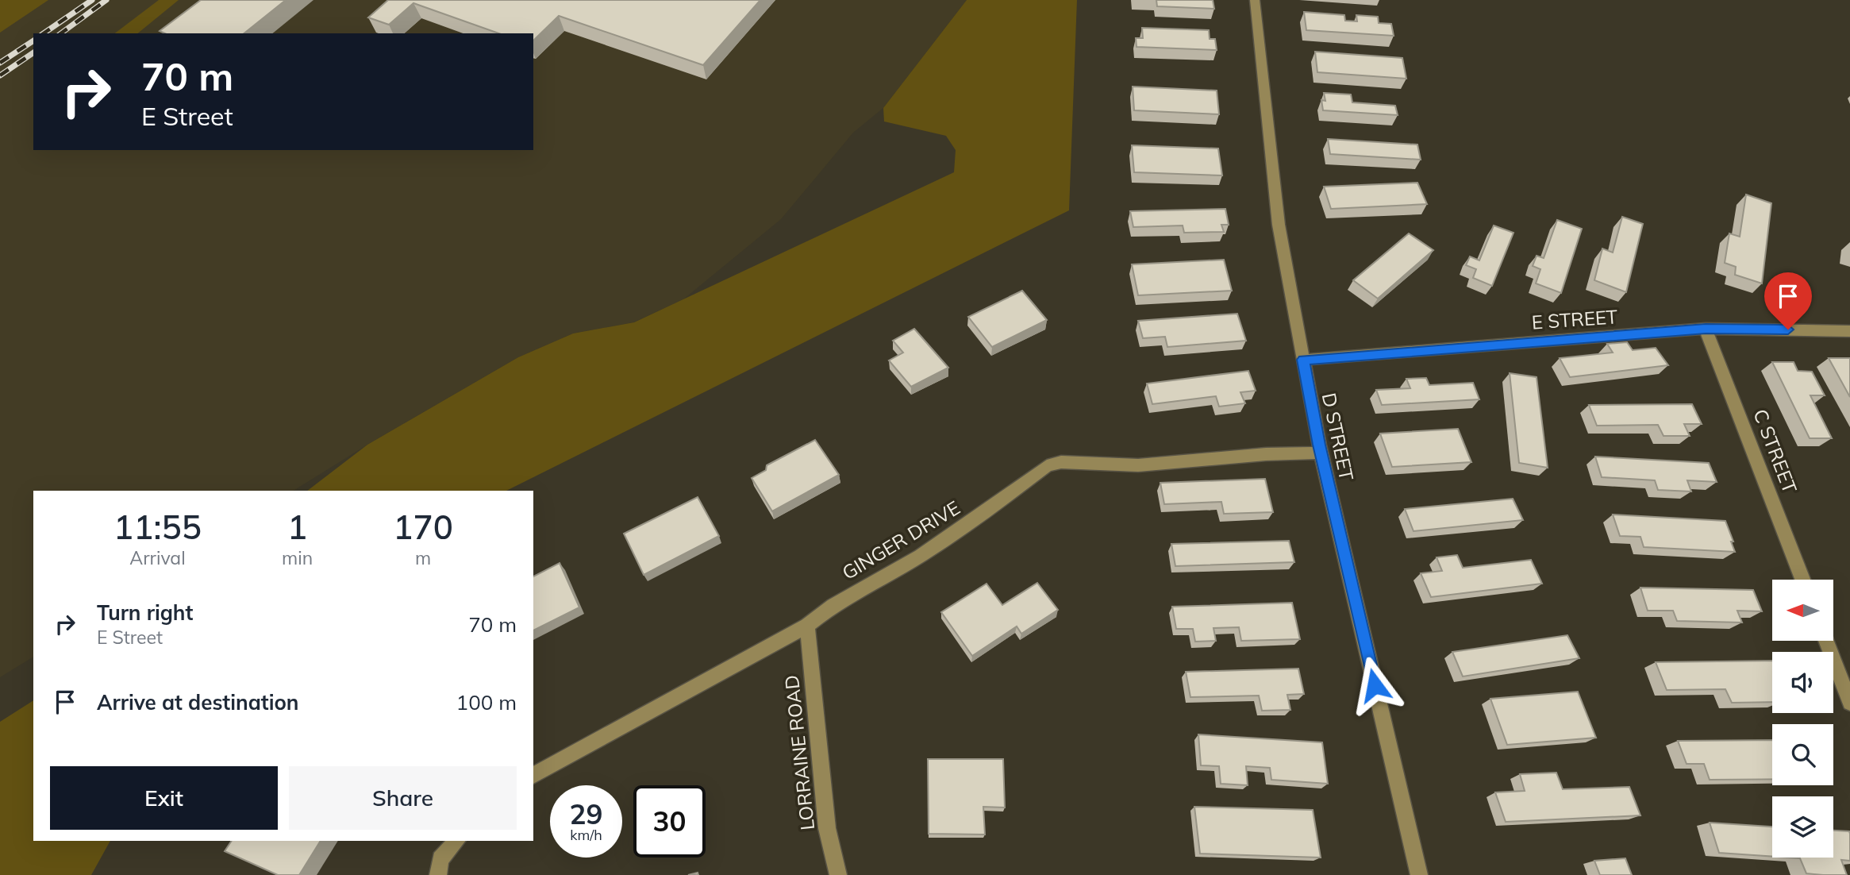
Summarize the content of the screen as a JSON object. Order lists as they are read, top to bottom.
{
  "streets": {
    "street": [
      "E STREET",
      "D STREET",
      "C STREET",
      "GINGER DRIVE",
      "LORRAINE ROAD"
    ]
  },
  "crossings": [
    ["E STREET", "D STREET"],
    ["E STREET", "C STREET"],
    ["D STREET", "GINGER DRIVE"],
    ["GINGER DRIVE", "LORRAINE ROAD"]
  ],
  "north": "left",
  "page": {
    "turn": ["70 m", "E Street"],
    "eta": [
      "11:55",
      "Arrival",
      "1",
      "min",
      "170",
      "m"
    ],
    "list": [
      {
        "name": "Turn right",
        "note": "E Street",
        "value": "70 m"
      },
      {
        "name": "Arrive at destination",
        "value": "100 m"
      }
    ],
    "buttons": ["Exit", "Share"],
    "speed": "29 km/h",
    "limit": "30"
  }
}
